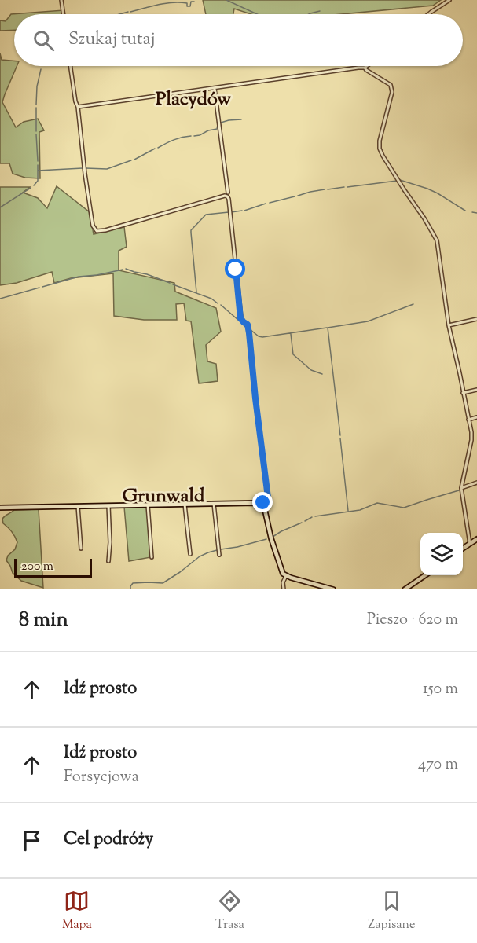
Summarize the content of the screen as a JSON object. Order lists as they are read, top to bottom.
{
  "districts": ["Placydów", "Grunwald"],
  "scale_bar": "200 m",
  "page": {
    "search": "Szukaj tutaj",
    "scale": "200 m",
    "heading": ["8 min", "Pieszo · 620 m"],
    "list": [
      ["Idź prosto", "150 m"],
      ["Idź prosto", "Forsycjowa", "470 m"],
      "Cel podróży"
    ],
    "nav": ["Mapa", "Trasa", "Zapisane"]
  }
}
